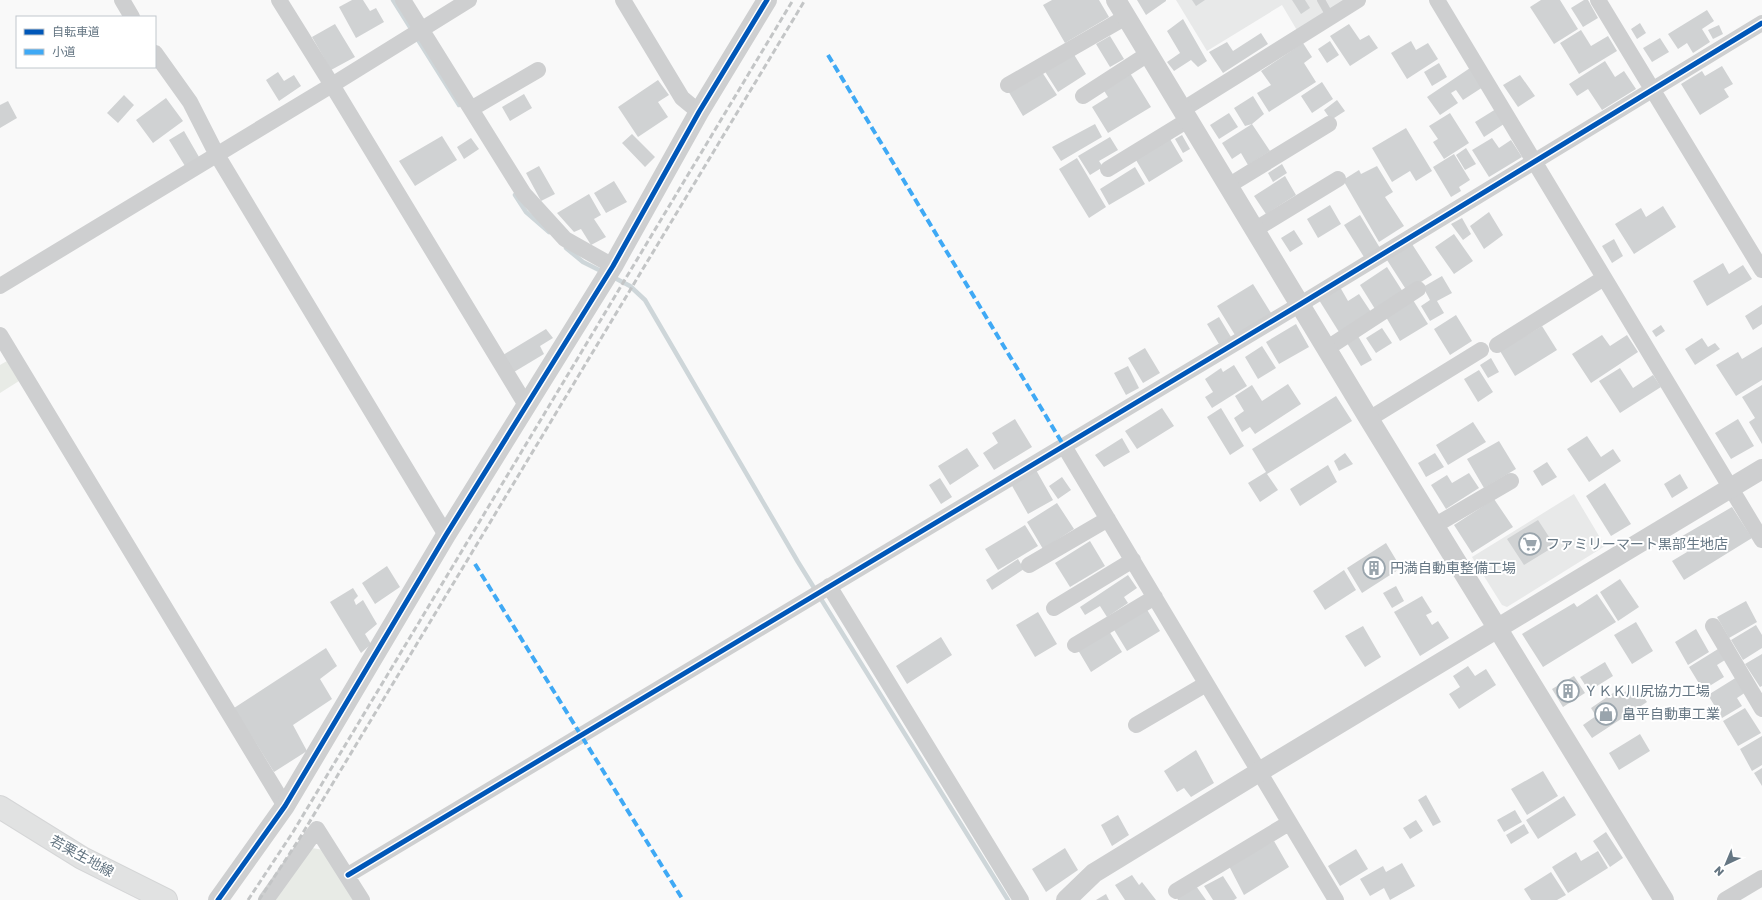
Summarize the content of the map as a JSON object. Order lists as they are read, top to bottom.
{
  "streets": {
    "main road": ["若栗生地線"]
  },
  "places": {
    "supermarket": ["ファミリーマート黒部生地店"],
    "building": ["円満自動車整備工場", "ＹＫＫ川尻協力工場"],
    "shop": ["畠平自動車工業"]
  },
  "legend": ["自転車道", "小道"],
  "north": "bottom left"
}
